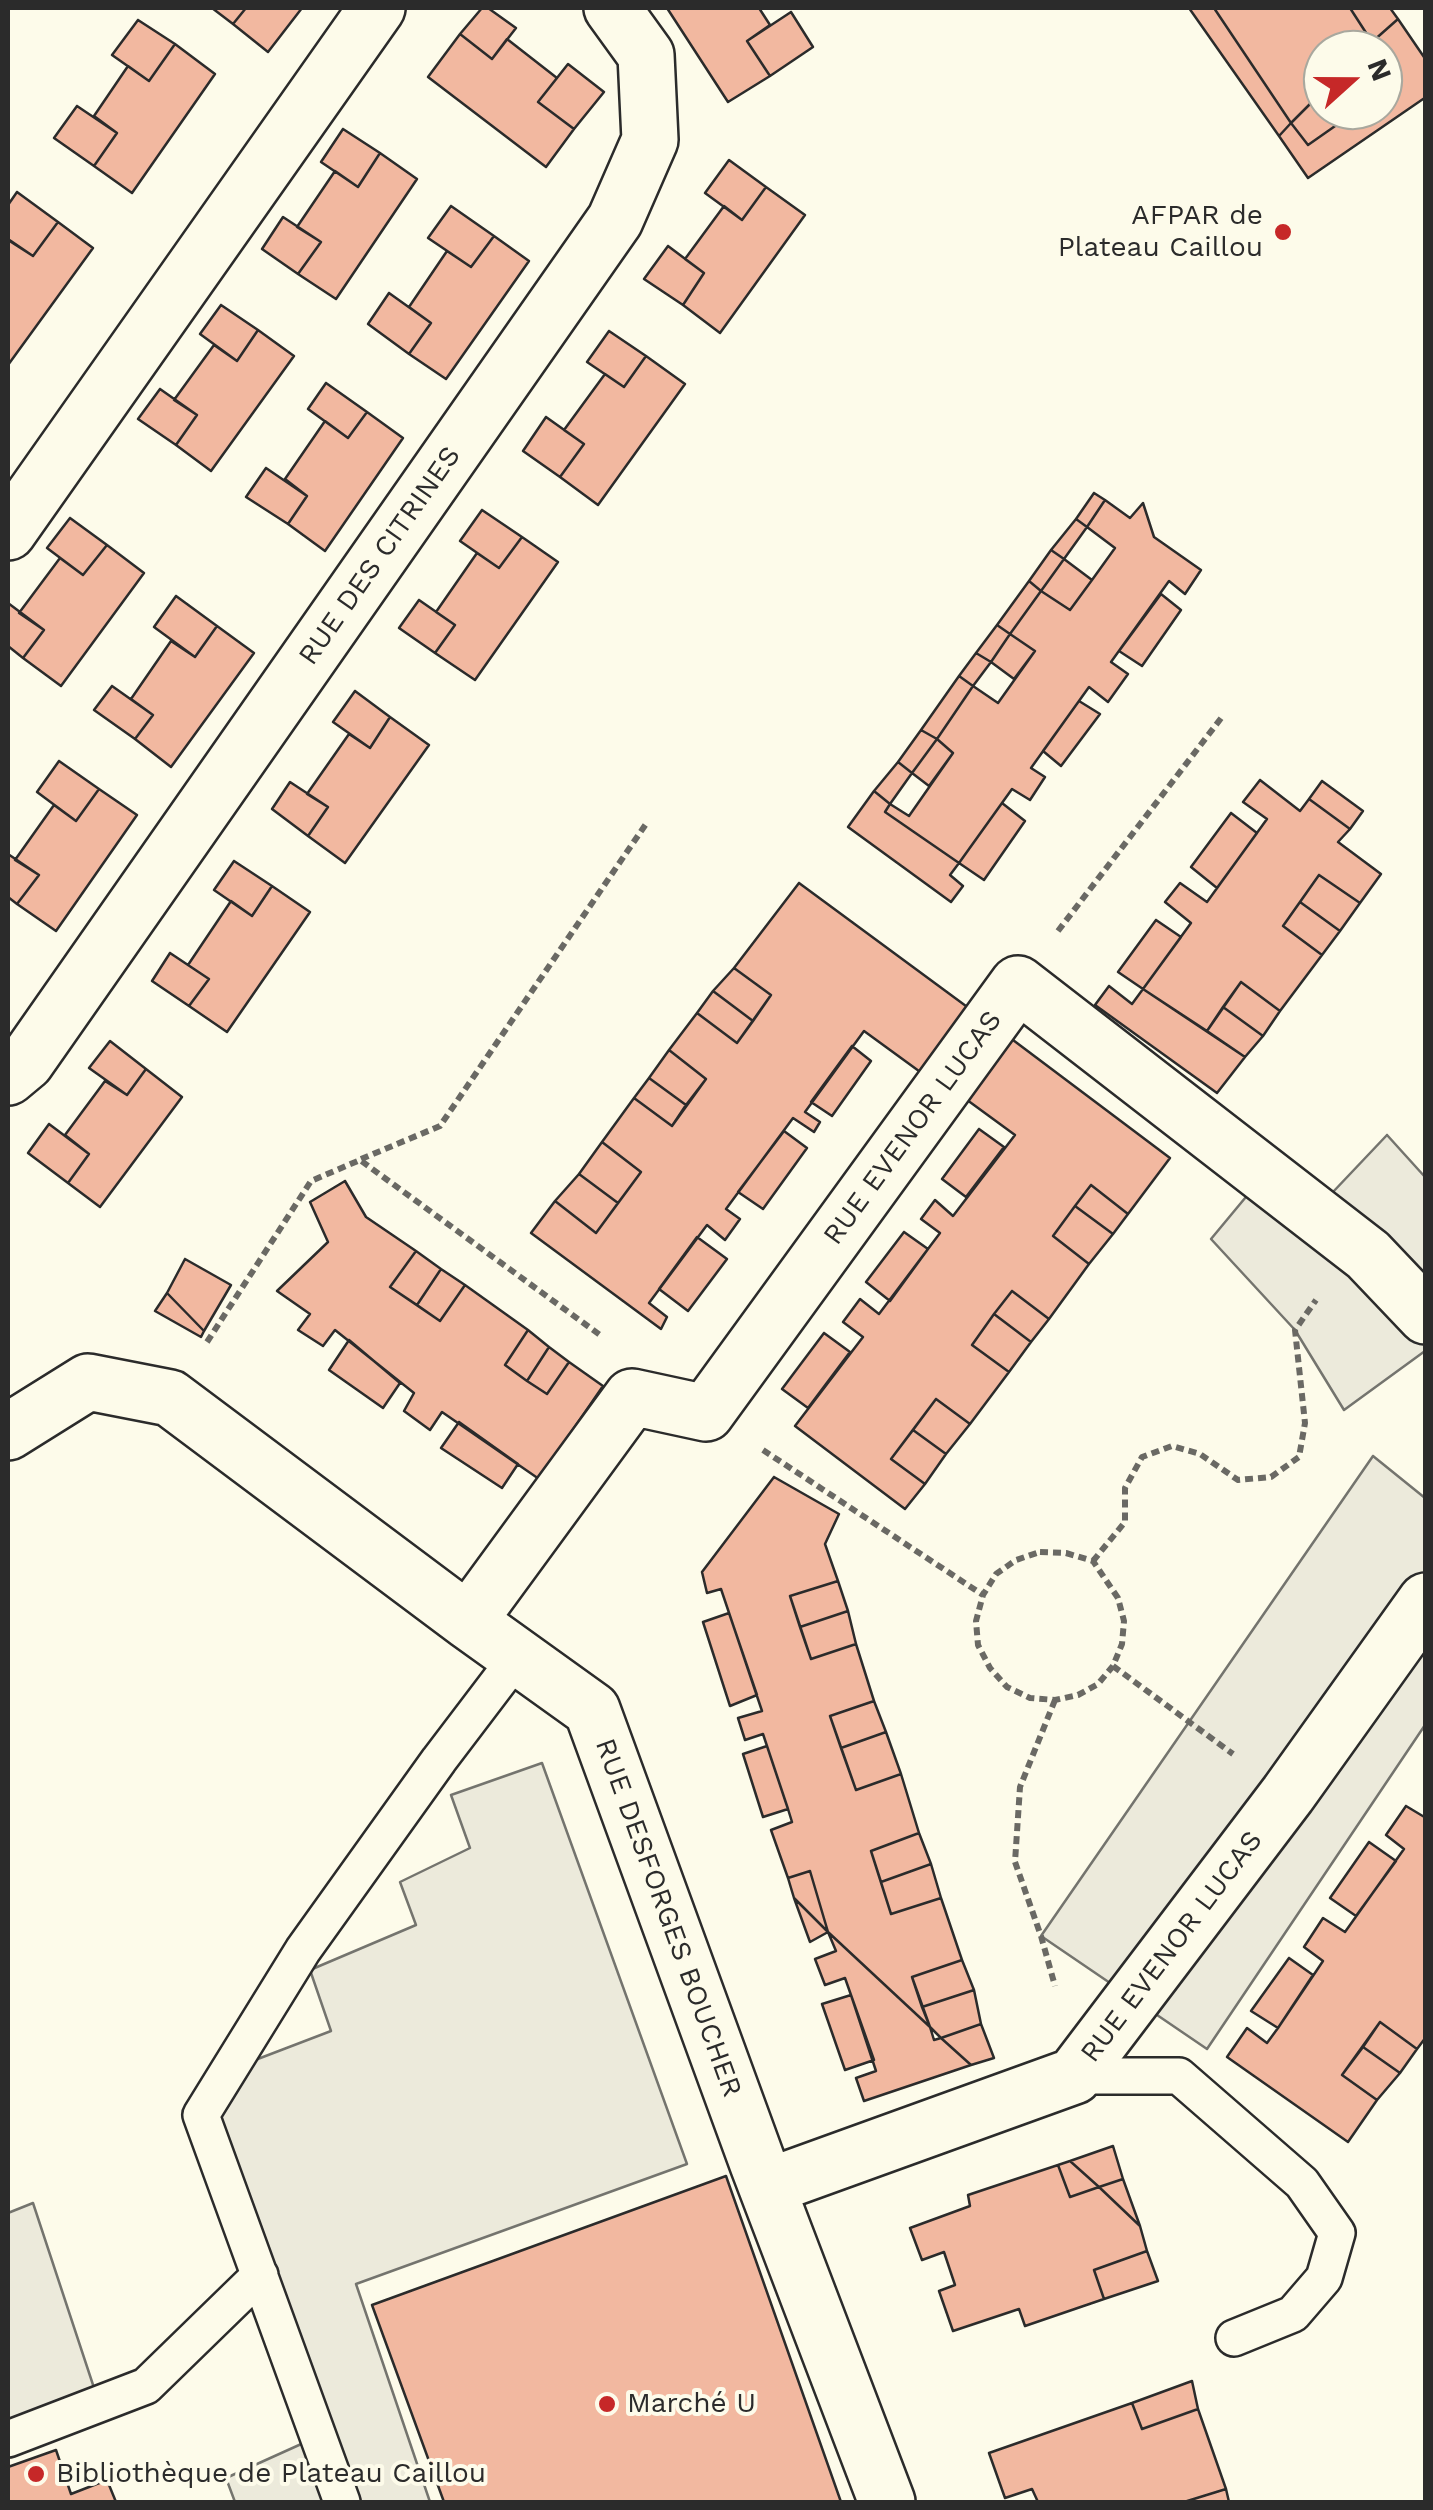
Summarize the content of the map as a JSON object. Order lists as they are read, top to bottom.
{
  "streets": {
    "street": ["RUE DES CITRINES", "RUE EVENOR LUCAS", "RUE DESFORGES BOUCHER"]
  },
  "crossings": [
    ["RUE EVENOR LUCAS", "RUE DESFORGES BOUCHER"]
  ],
  "places": ["AFPAR de Plateau Caillou", "Marché U", "Bibliothèque de Plateau Caillou"],
  "north": "right"
}
